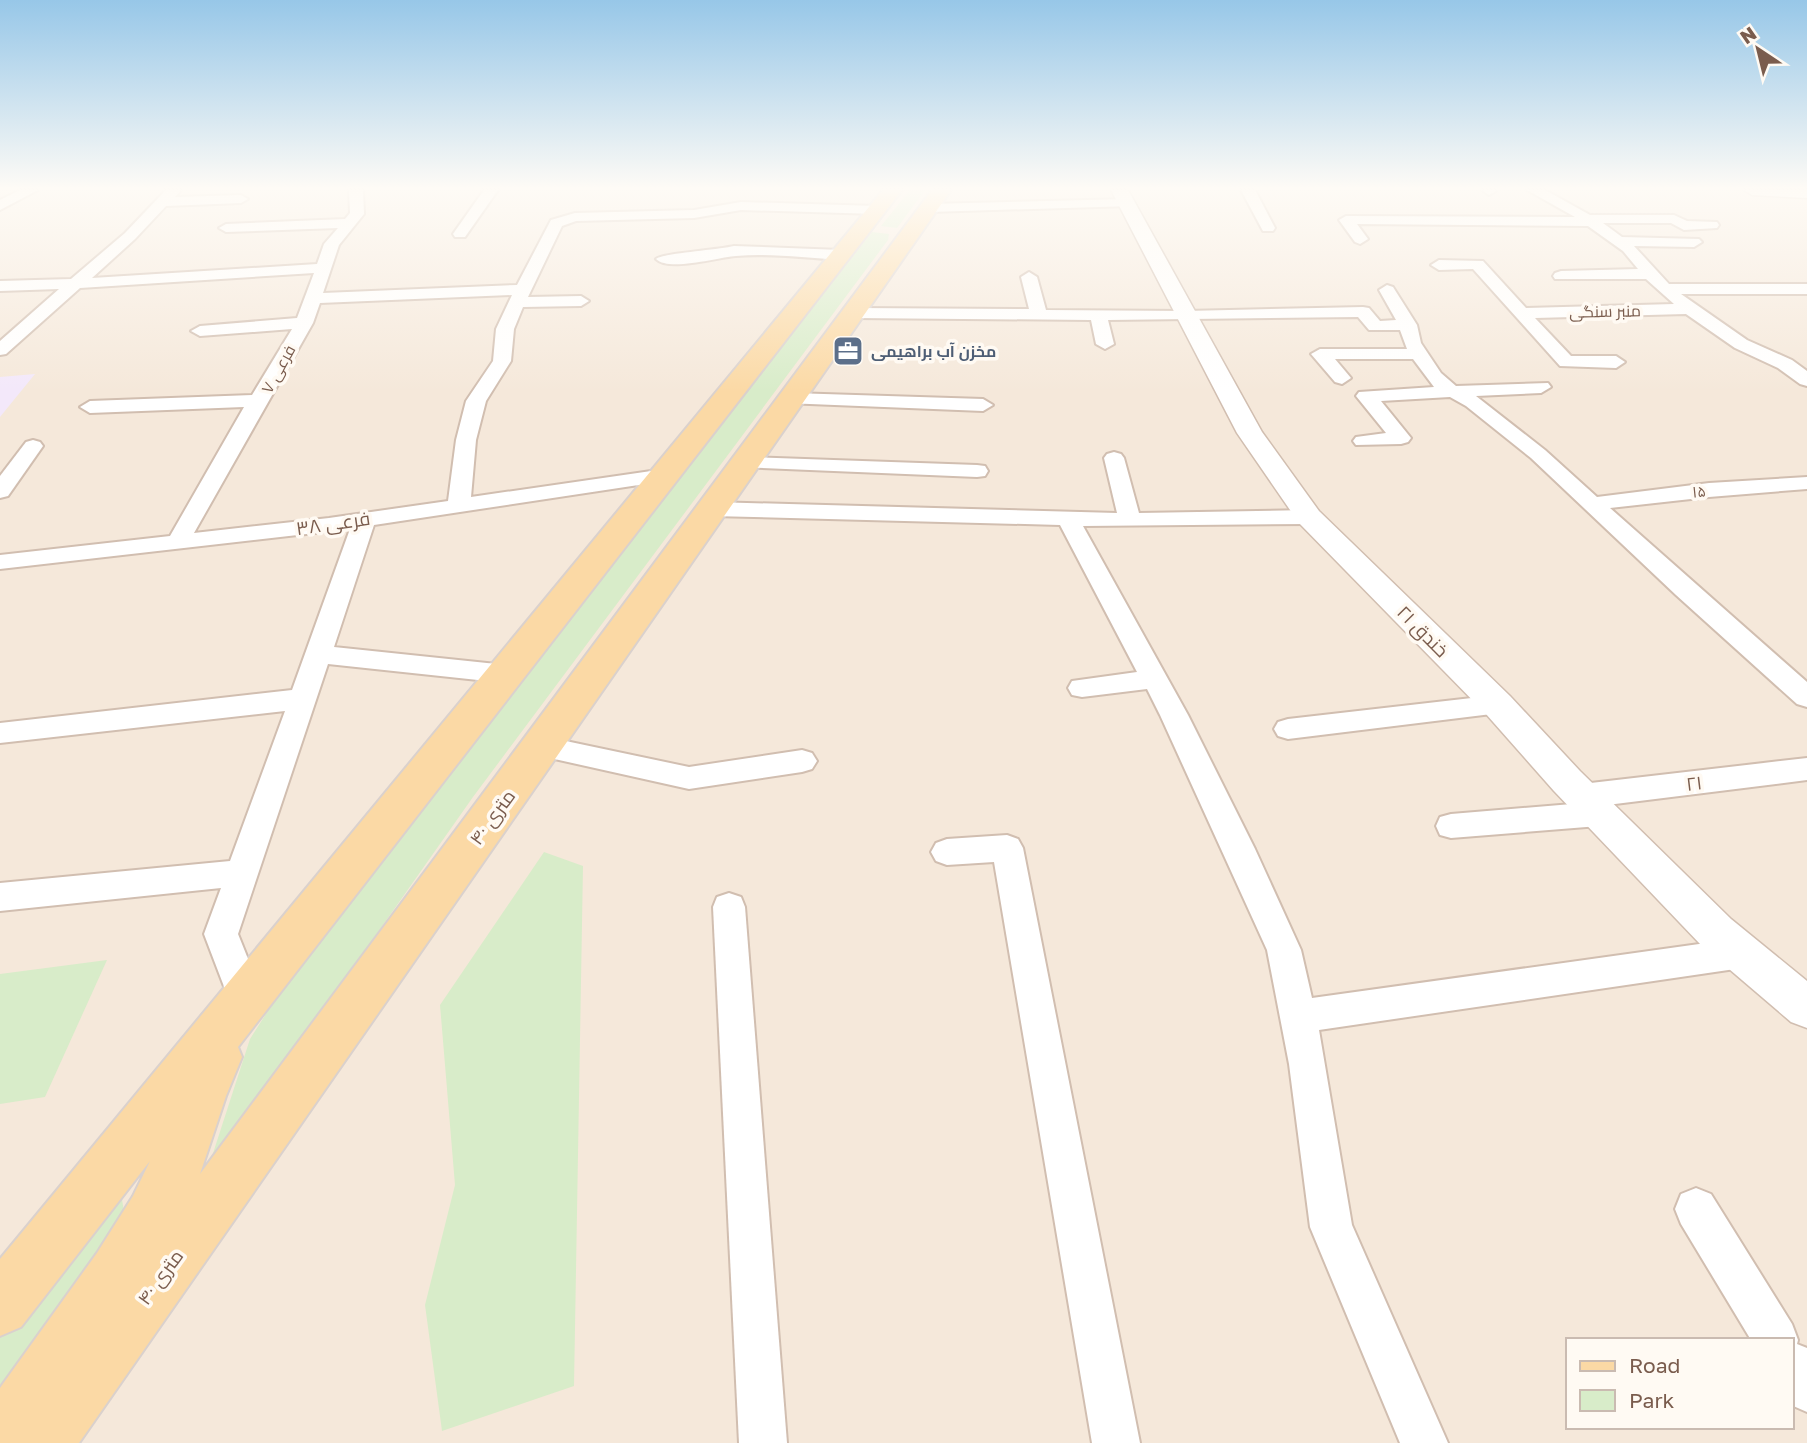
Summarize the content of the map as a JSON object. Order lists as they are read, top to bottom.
{
  "streets": {
    "main road": ["۴۰ متری"],
    "street": [
      "منبر سنگی",
      "فرعی ۷",
      "۱۵",
      "فرعی ۳۸",
      "۲۱ خندق",
      "۲۱"
    ]
  },
  "crossings": [
    ["فرعی ۷", "فرعی ۳۸"],
    ["۲۱ خندق", "۲۱"]
  ],
  "places": {
    "office": ["مخزن آب براهیمی"]
  },
  "legend": ["Road", "Park"],
  "north": "top left"
}
